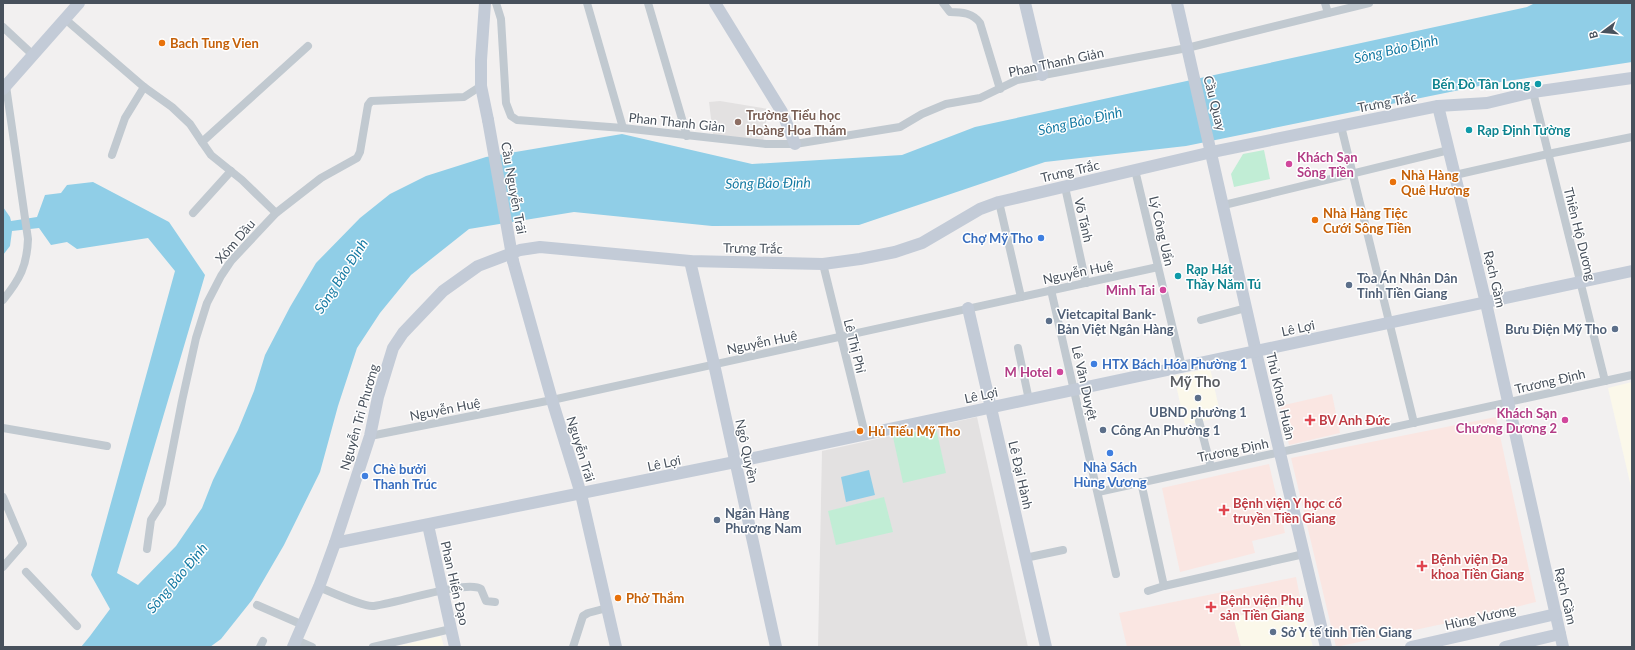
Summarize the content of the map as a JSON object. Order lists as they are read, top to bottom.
{
  "streets": {
    "street": [
      "Phan Thanh Giản",
      "Trưng Trắc",
      "Cầu Quay",
      "Cầu Nguyễn Trãi",
      "Võ Tánh",
      "Lý Công Uẩn",
      "Thiên Hộ Dương",
      "Xóm Dầu",
      "Nguyễn Huệ",
      "Rạch Gầm",
      "Lê Lợi",
      "Lê Thị Phỉ",
      "Trương Định",
      "Lê Văn Duyệt",
      "Thủ Khoa Huân",
      "Nguyễn Tri Phương",
      "Nguyễn Trãi",
      "Ngô Quyền",
      "Lê Đại Hành",
      "Phan Hiển Đạo",
      "Hùng Vương"
    ]
  },
  "crossings": [
    ["Phan Thanh Giản", "Cầu Quay"],
    ["Trưng Trắc", "Cầu Quay"],
    ["Trưng Trắc", "Võ Tánh"],
    ["Trưng Trắc", "Lý Công Uẩn"],
    ["Trưng Trắc", "Thiên Hộ Dương"],
    ["Trưng Trắc", "Rạch Gầm"],
    ["Trưng Trắc", "Lê Thị Phỉ"],
    ["Trưng Trắc", "Thủ Khoa Huân"],
    ["Trưng Trắc", "Nguyễn Tri Phương"],
    ["Trưng Trắc", "Ngô Quyền"],
    ["Cầu Quay", "Thủ Khoa Huân"],
    ["Cầu Nguyễn Trãi", "Xóm Dầu"],
    ["Cầu Nguyễn Trãi", "Nguyễn Trãi"],
    ["Võ Tánh", "Nguyễn Huệ"],
    ["Lý Công Uẩn", "Nguyễn Huệ"],
    ["Lý Công Uẩn", "Lê Lợi"],
    ["Thiên Hộ Dương", "Lê Lợi"],
    ["Thiên Hộ Dương", "Trương Định"],
    ["Nguyễn Huệ", "Lê Thị Phỉ"],
    ["Nguyễn Huệ", "Lê Văn Duyệt"],
    ["Nguyễn Huệ", "Nguyễn Tri Phương"],
    ["Nguyễn Huệ", "Nguyễn Trãi"],
    ["Nguyễn Huệ", "Ngô Quyền"],
    ["Nguyễn Huệ", "Lê Đại Hành"],
    ["Rạch Gầm", "Lê Lợi"],
    ["Rạch Gầm", "Trương Định"],
    ["Rạch Gầm", "Hùng Vương"],
    ["Lê Lợi", "Lê Thị Phỉ"],
    ["Lê Lợi", "Lê Văn Duyệt"],
    ["Lê Lợi", "Thủ Khoa Huân"],
    ["Lê Lợi", "Nguyễn Tri Phương"],
    ["Lê Lợi", "Nguyễn Trãi"],
    ["Lê Lợi", "Ngô Quyền"],
    ["Lê Lợi", "Lê Đại Hành"],
    ["Lê Lợi", "Phan Hiển Đạo"],
    ["Trương Định", "Lê Văn Duyệt"],
    ["Trương Định", "Thủ Khoa Huân"]
  ],
  "districts": ["Mỹ Tho"],
  "water": ["Sông Bảo Định"],
  "places": {
    "other": [
      "Bach Tung Vien",
      "Bến Đò Tân Long",
      "Trường Tiểu học Hoàng Hoa Thám",
      "Rạp Định Tường",
      "Khách Sạn Sông Tiền",
      "Nhà Hàng Quê Hương",
      "Nhà Hàng Tiệc Cưới Sông Tiền",
      "Chợ Mỹ Tho",
      "Rạp Hát Thầy Năm Tú",
      "Tòa Án Nhân Dân Tỉnh Tiền Giang",
      "Minh Tai",
      "Vietcapital Bank- Bản Việt Ngân Hàng",
      "Bưu Điện Mỹ Tho",
      "HTX Bách Hóa Phường 1",
      "M Hotel",
      "UBND phường 1",
      "Khách Sạn Chương Dương 2",
      "Công An Phường 1",
      "Hủ Tiếu Mỹ Tho",
      "Nhà Sách Hùng Vương",
      "Chè bưởi Thanh Trúc",
      "Ngân Hàng Phương Nam",
      "Phở Thắm",
      "Sở Y tế tỉnh Tiền Giang"
    ],
    "health": [
      "BV Anh Đức",
      "Bệnh viện Y học cổ truyền Tiền Giang",
      "Bệnh viện Đa khoa Tiền Giang",
      "Bệnh viện Phụ sản Tiền Giang"
    ]
  },
  "north": "left"
}
